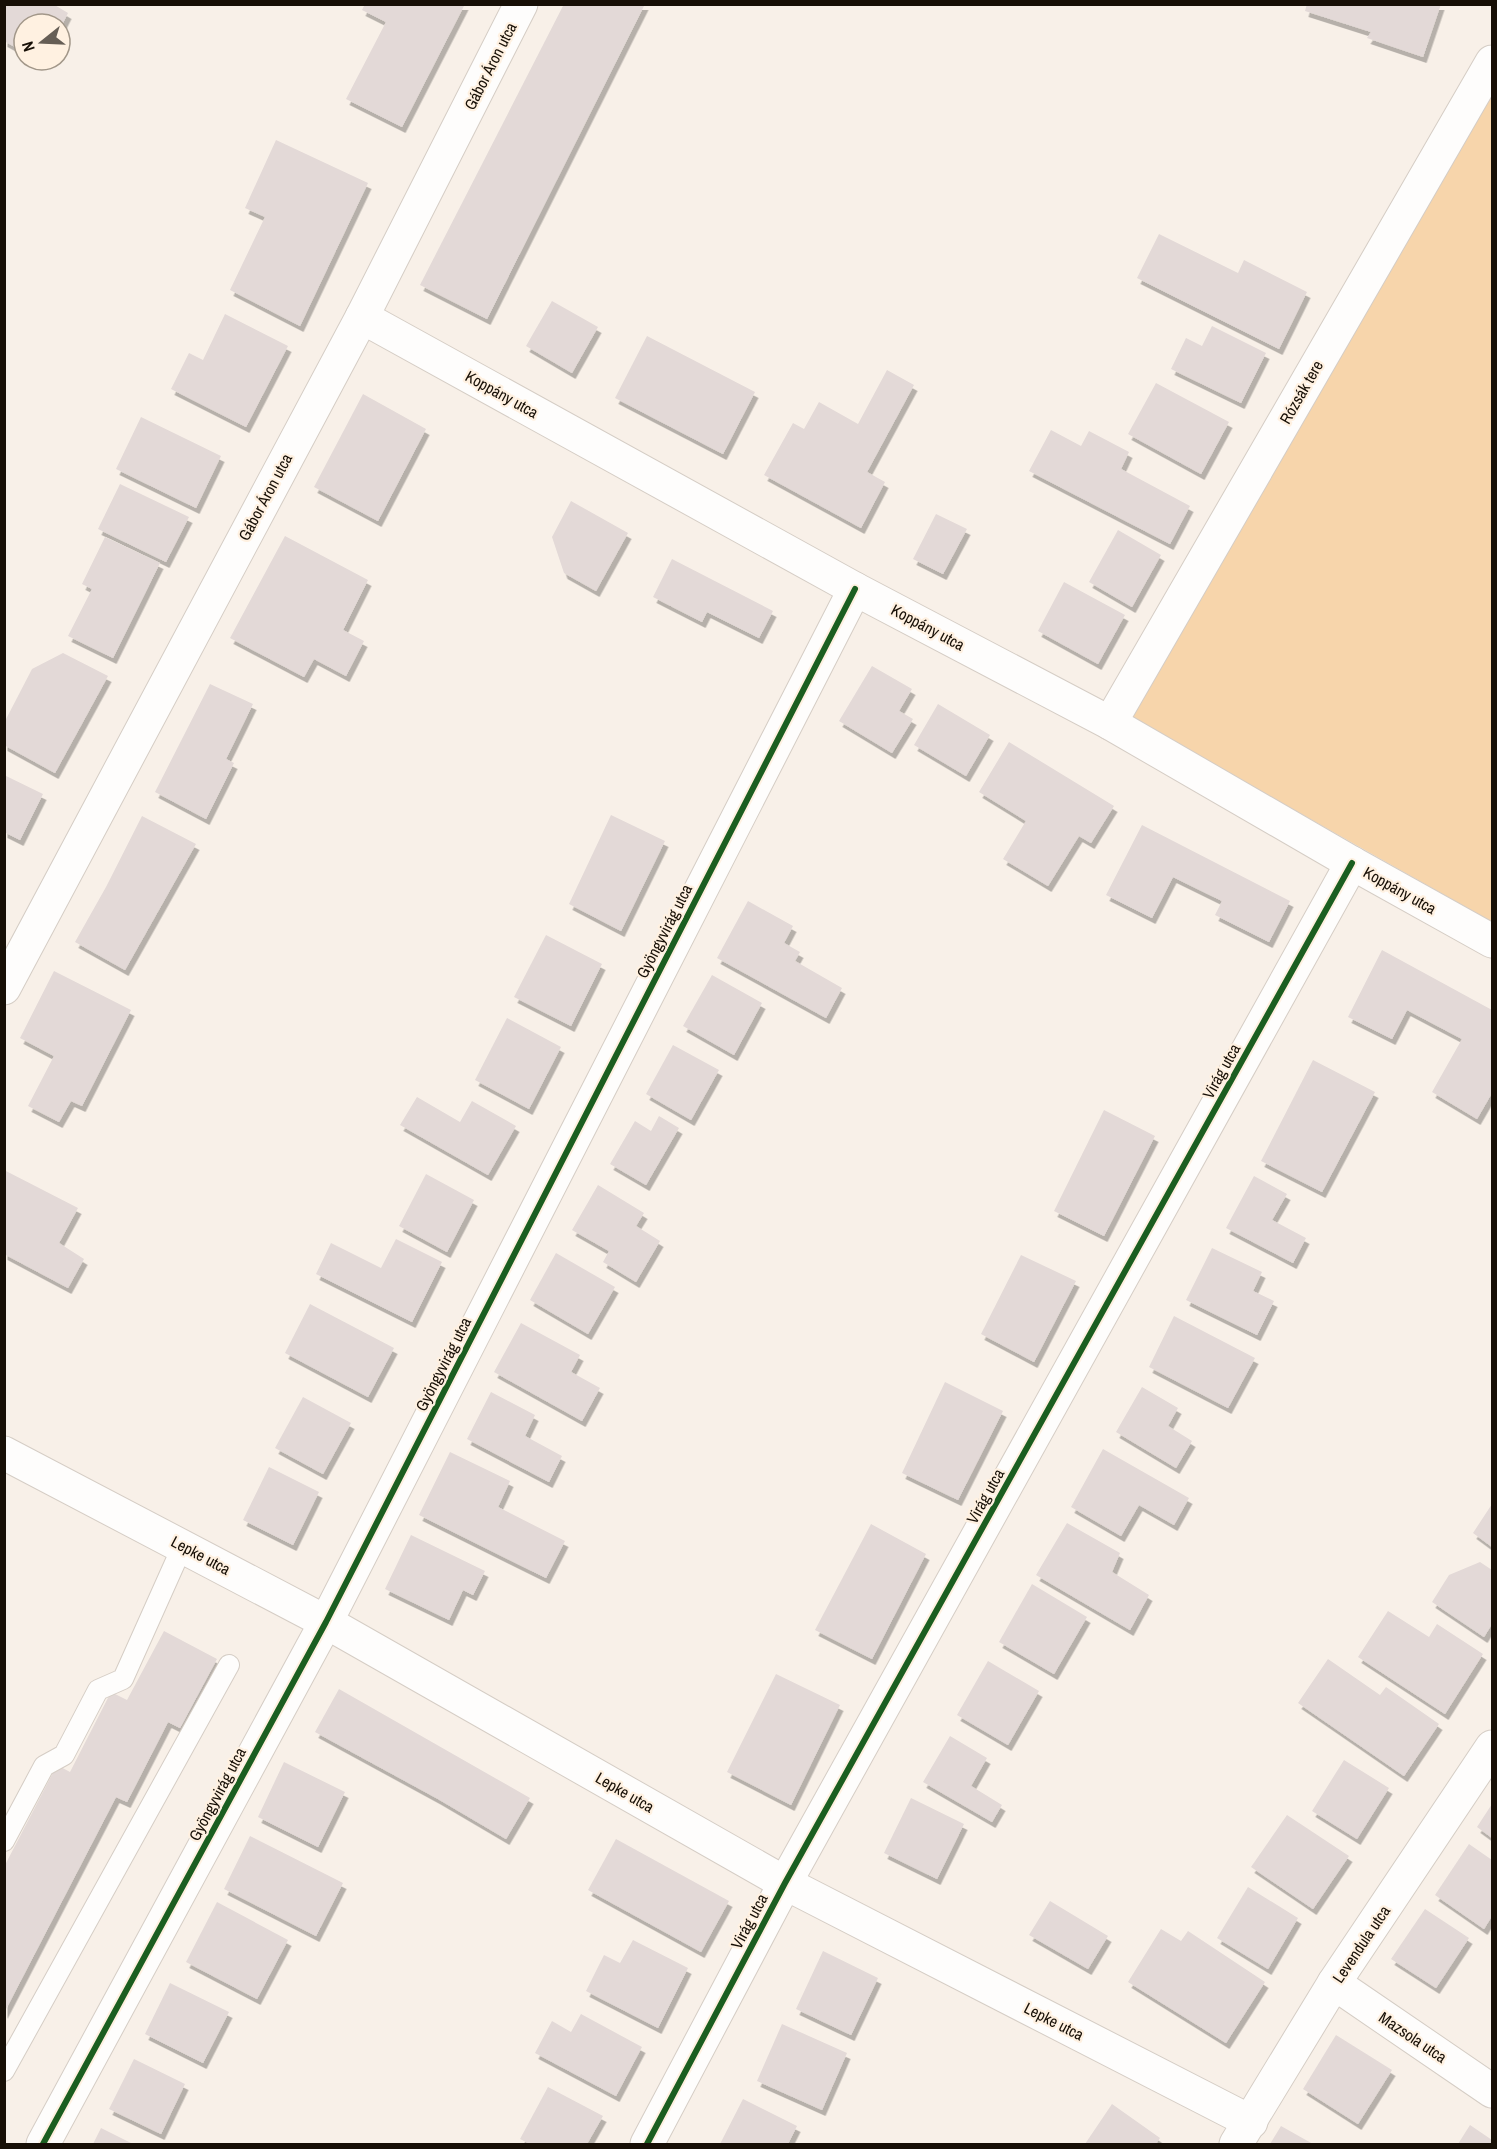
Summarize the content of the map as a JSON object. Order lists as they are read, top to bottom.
{
  "streets": {
    "street": [
      "Gábor Áron utca",
      "Rózsák tere",
      "Koppány utca",
      "Gyöngyvirág utca",
      "Virág utca",
      "Lepke utca",
      "Levendula utca",
      "Mazsola utca"
    ]
  },
  "crossings": [
    ["Gábor Áron utca", "Koppány utca"],
    ["Rózsák tere", "Koppány utca"],
    ["Koppány utca", "Gyöngyvirág utca"],
    ["Koppány utca", "Virág utca"],
    ["Gyöngyvirág utca", "Lepke utca"],
    ["Virág utca", "Lepke utca"],
    ["Lepke utca", "Levendula utca"],
    ["Levendula utca", "Mazsola utca"]
  ],
  "north": "left"
}
